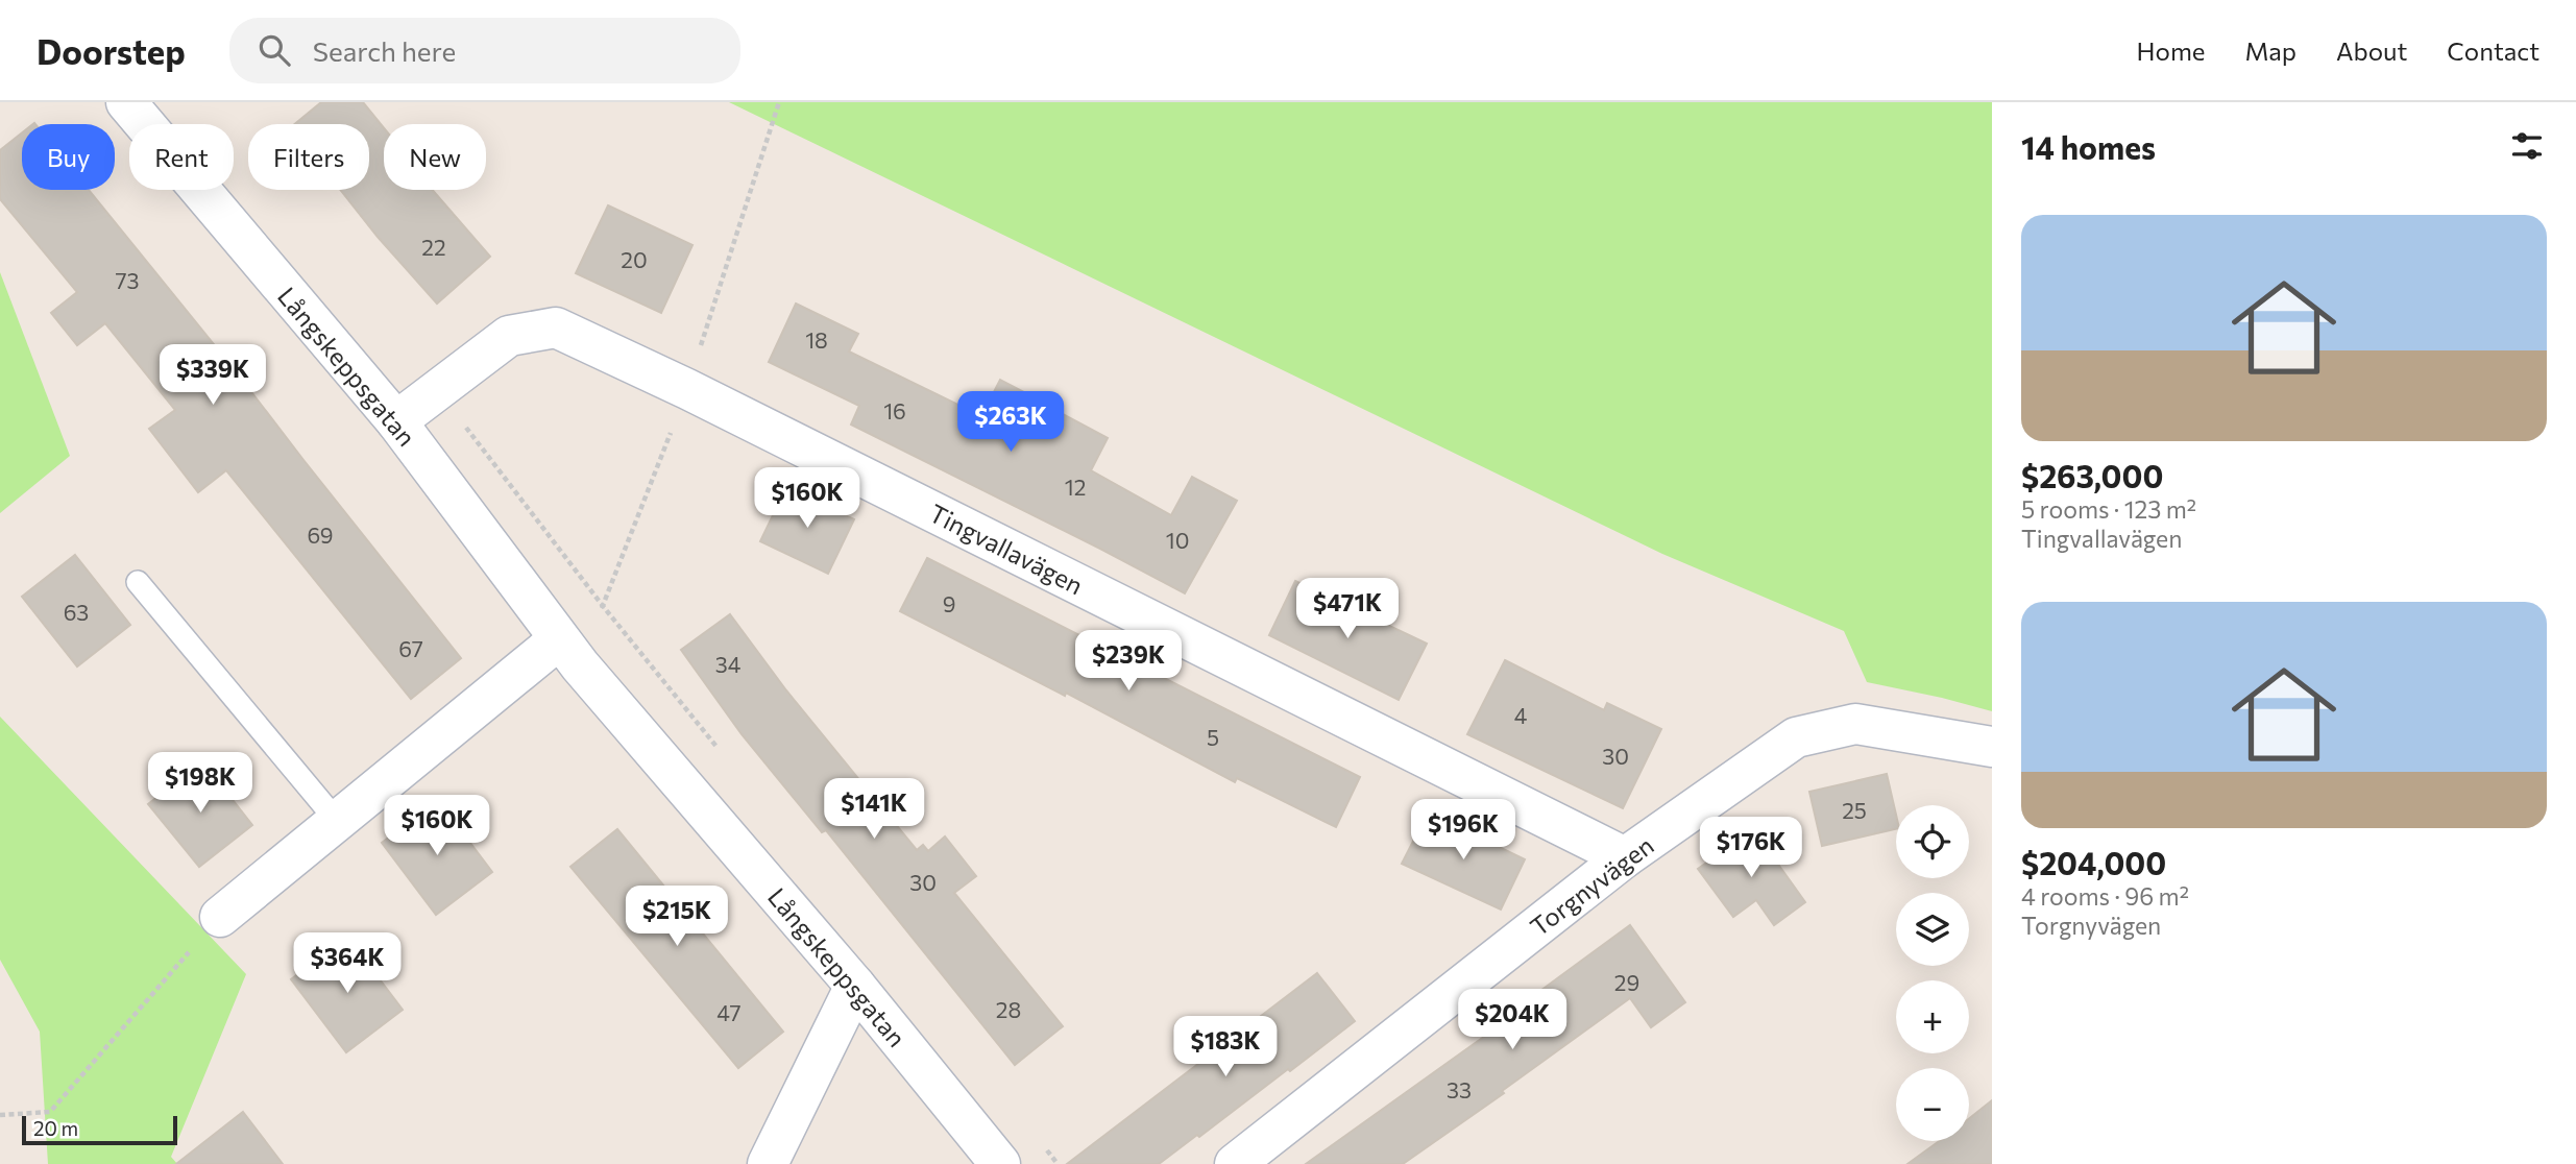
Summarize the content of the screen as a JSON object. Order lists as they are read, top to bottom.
{
  "streets": {
    "street": ["Långskeppsgatan", "Tingvallavägen", "Torgnyvägen"]
  },
  "crossings": [
    ["Långskeppsgatan", "Tingvallavägen"],
    ["Tingvallavägen", "Torgnyvägen"]
  ],
  "house_numbers": [
    "22",
    "20",
    "73",
    "18",
    "16",
    "12",
    "69",
    "10",
    "9",
    "63",
    "67",
    "34",
    "4",
    "5",
    "30",
    "25",
    "30",
    "29",
    "28",
    "47",
    "33"
  ],
  "scale_bar": "20 m",
  "page": {
    "header": "Doorstep",
    "search": "Search here",
    "nav": [
      "Home",
      "Map",
      "About",
      "Contact"
    ],
    "heading": "14 homes",
    "chip": [
      "Buy",
      "Rent",
      "Filters",
      "New"
    ],
    "list": [
      {
        "name": "$263,000",
        "note": "5 rooms · 123 m² · Tingvallavägen"
      },
      {
        "name": "$204,000",
        "note": "4 rooms · 96 m² · Torgnyvägen"
      }
    ],
    "price": [
      "$339K",
      "$263K",
      "$160K",
      "$471K",
      "$239K",
      "$198K",
      "$141K",
      "$160K",
      "$196K",
      "$176K",
      "$215K",
      "$364K",
      "$204K",
      "$183K"
    ],
    "map_buttons": ["+", "−"],
    "scale": "20 m"
  }
}
